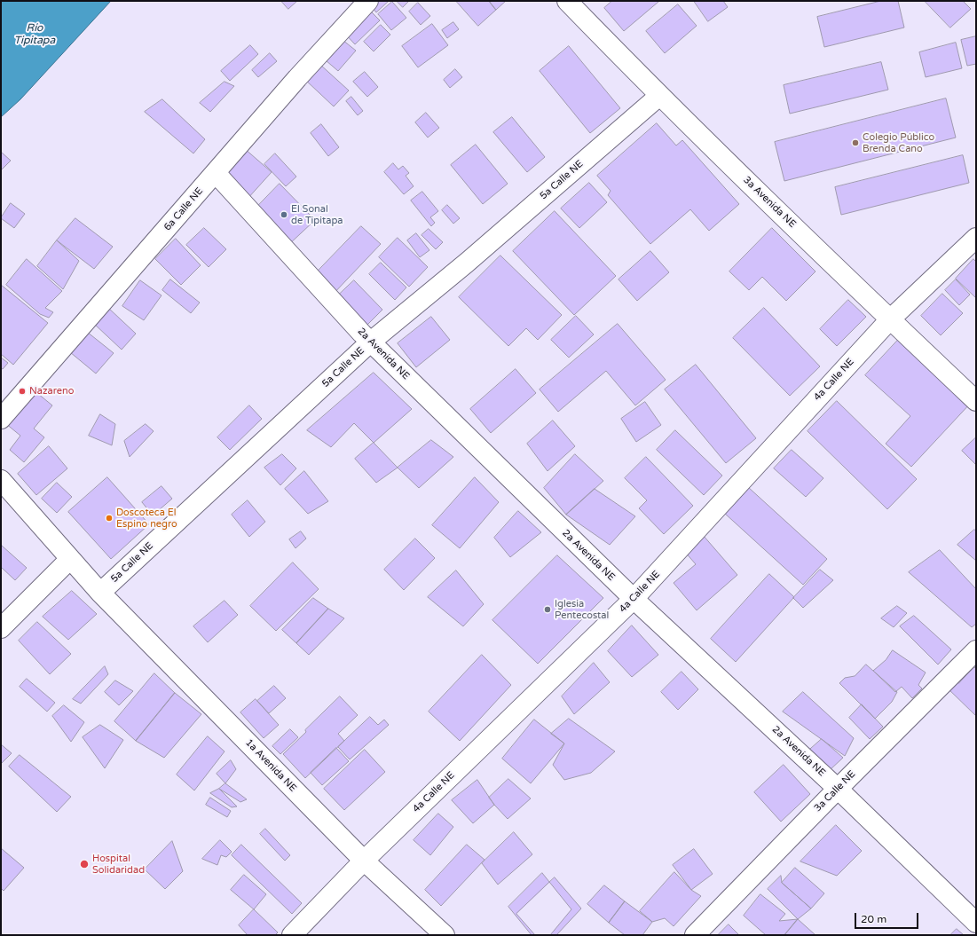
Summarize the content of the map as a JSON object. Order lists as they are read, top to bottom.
{
  "streets": {
    "street": [
      "5a Calle NE",
      "3a Avenida NE",
      "6a Calle NE",
      "2a Avenida NE",
      "4a Calle NE",
      "1a Avenida NE",
      "3a Calle NE"
    ]
  },
  "crossings": [
    ["5a Calle NE", "3a Avenida NE"],
    ["5a Calle NE", "2a Avenida NE"],
    ["5a Calle NE", "1a Avenida NE"],
    ["3a Avenida NE", "4a Calle NE"],
    ["6a Calle NE", "2a Avenida NE"],
    ["2a Avenida NE", "4a Calle NE"],
    ["2a Avenida NE", "3a Calle NE"],
    ["4a Calle NE", "1a Avenida NE"]
  ],
  "water": ["Río Tipitapa"],
  "places": [
    "Colegio Público Brenda Cano",
    "El Sonal de Tipitapa",
    "Nazareno",
    "Doscoteca El Espino negro",
    "Iglesia Pentecostal",
    "Hospital Solidaridad"
  ],
  "scale_bar": "20 m"
}
